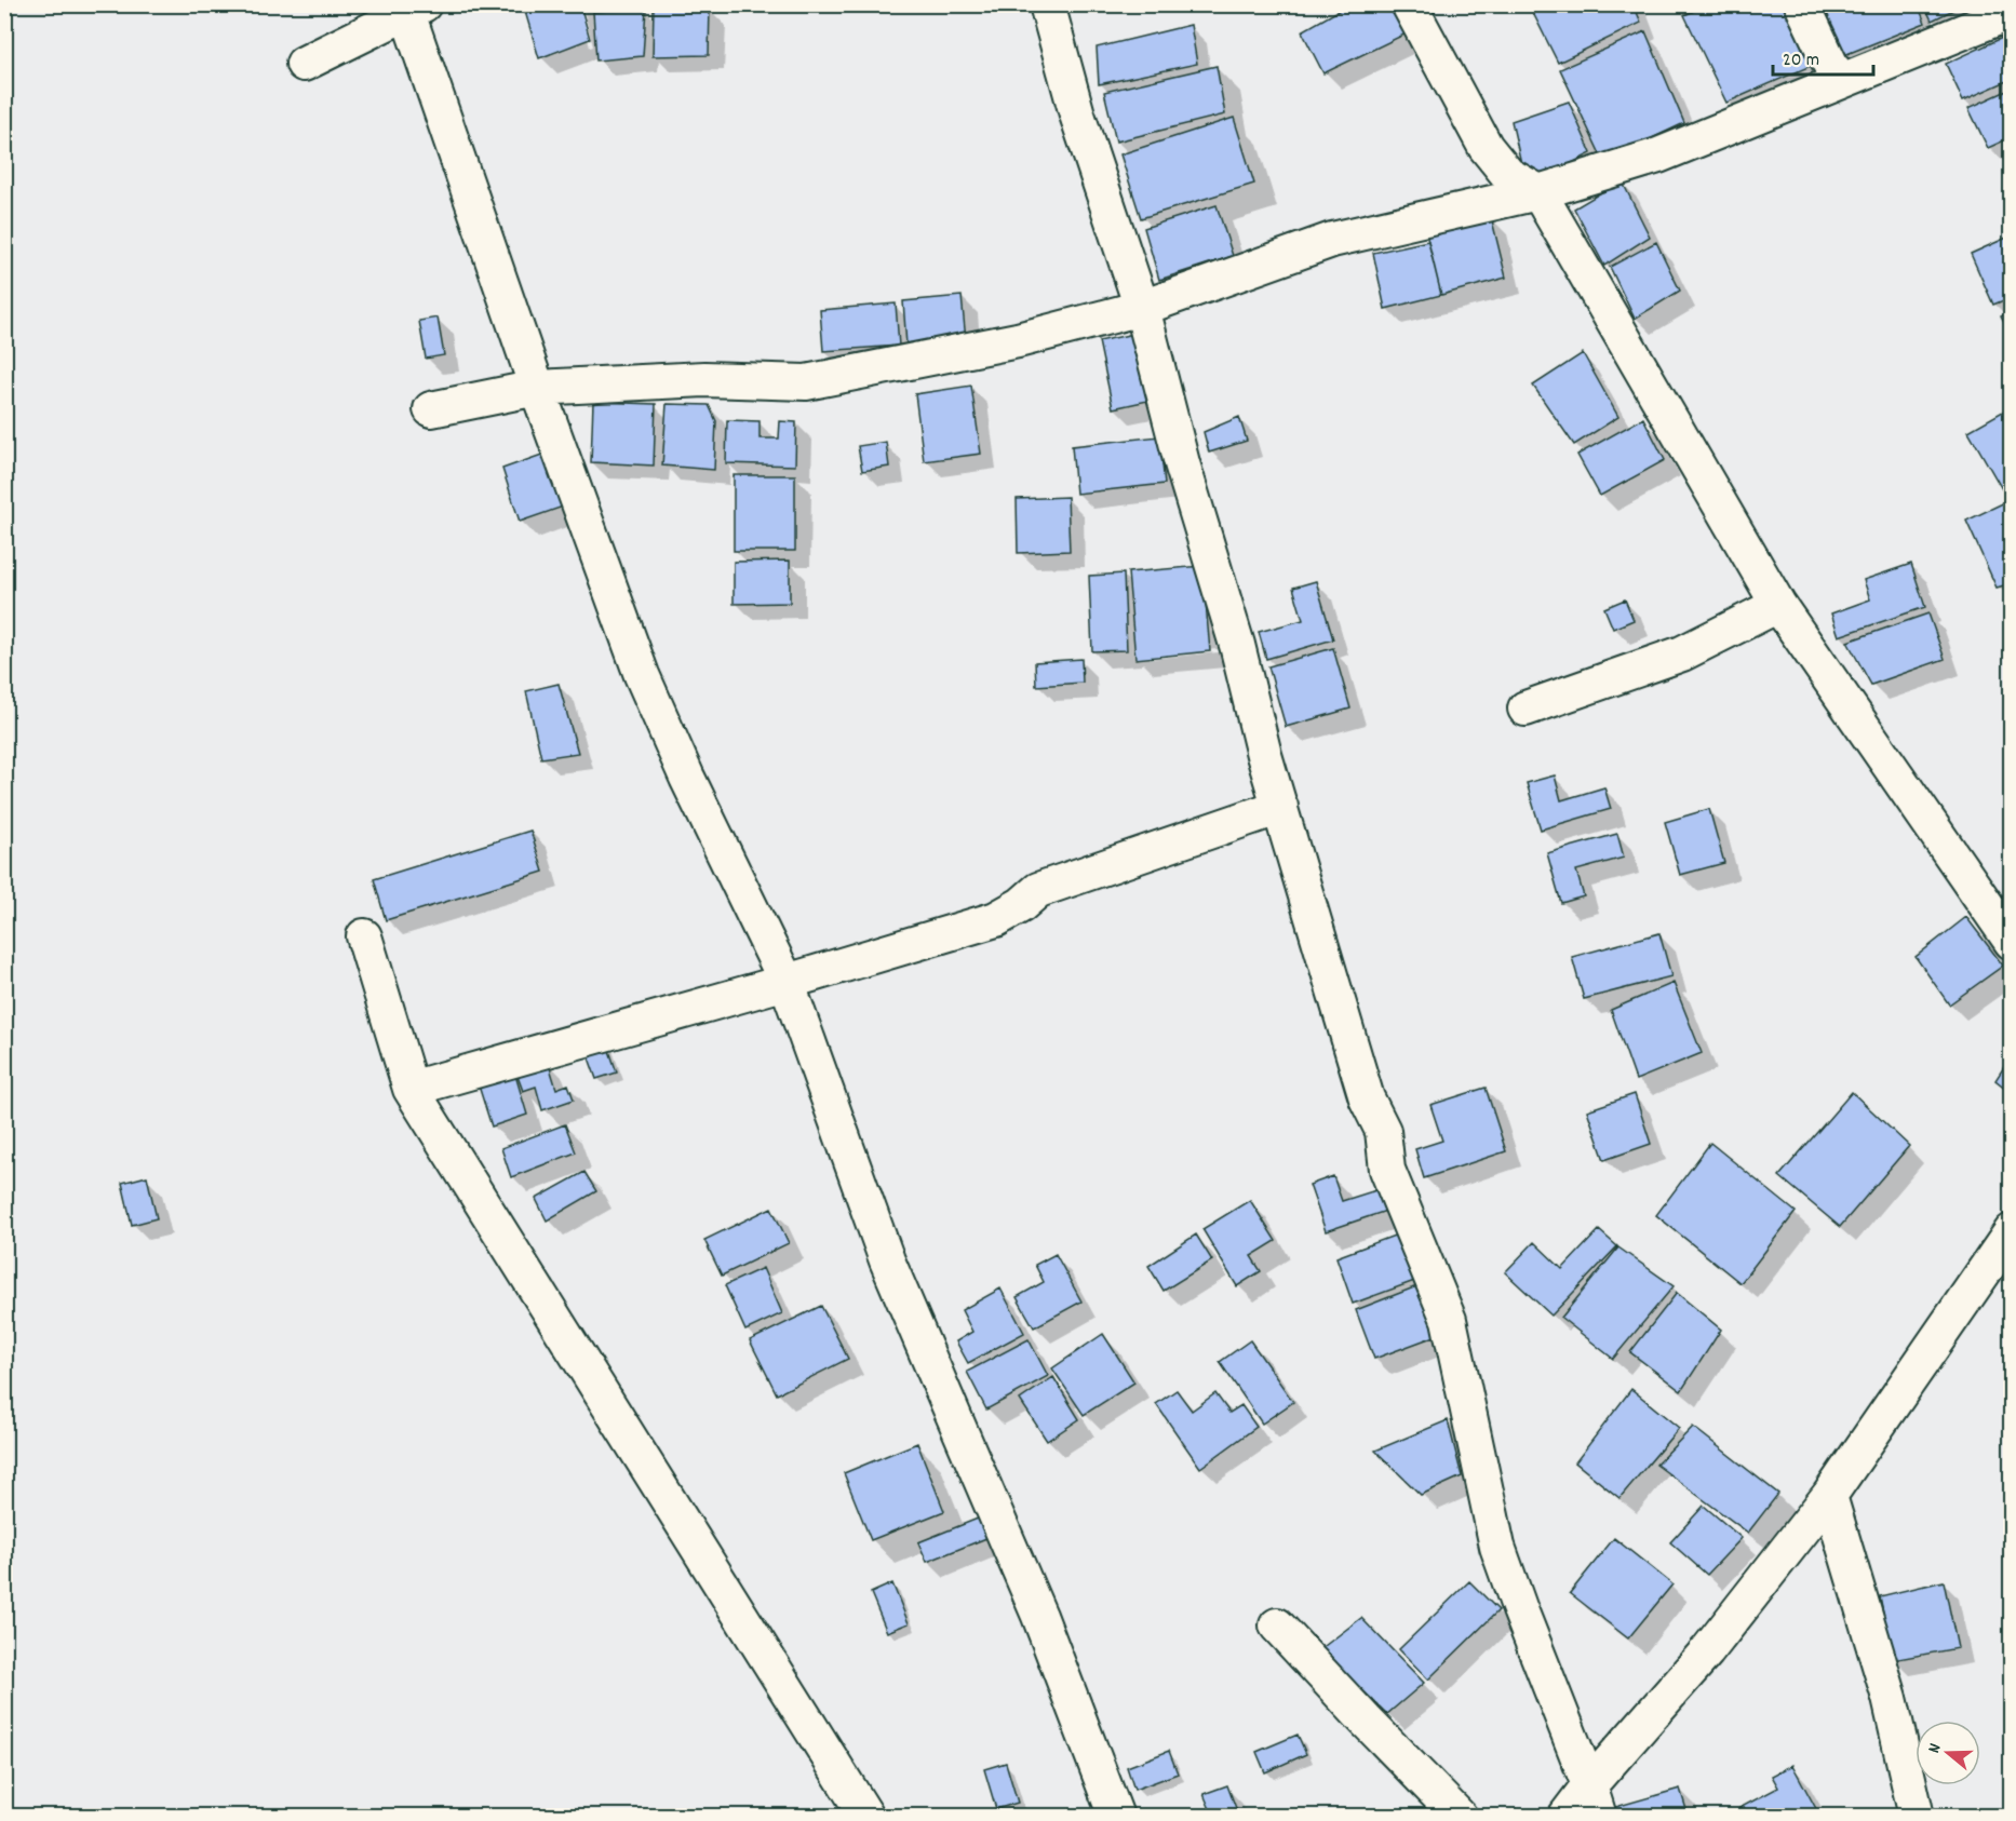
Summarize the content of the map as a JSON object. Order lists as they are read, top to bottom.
{
  "scale_bar": "20 m",
  "north": "left"
}
